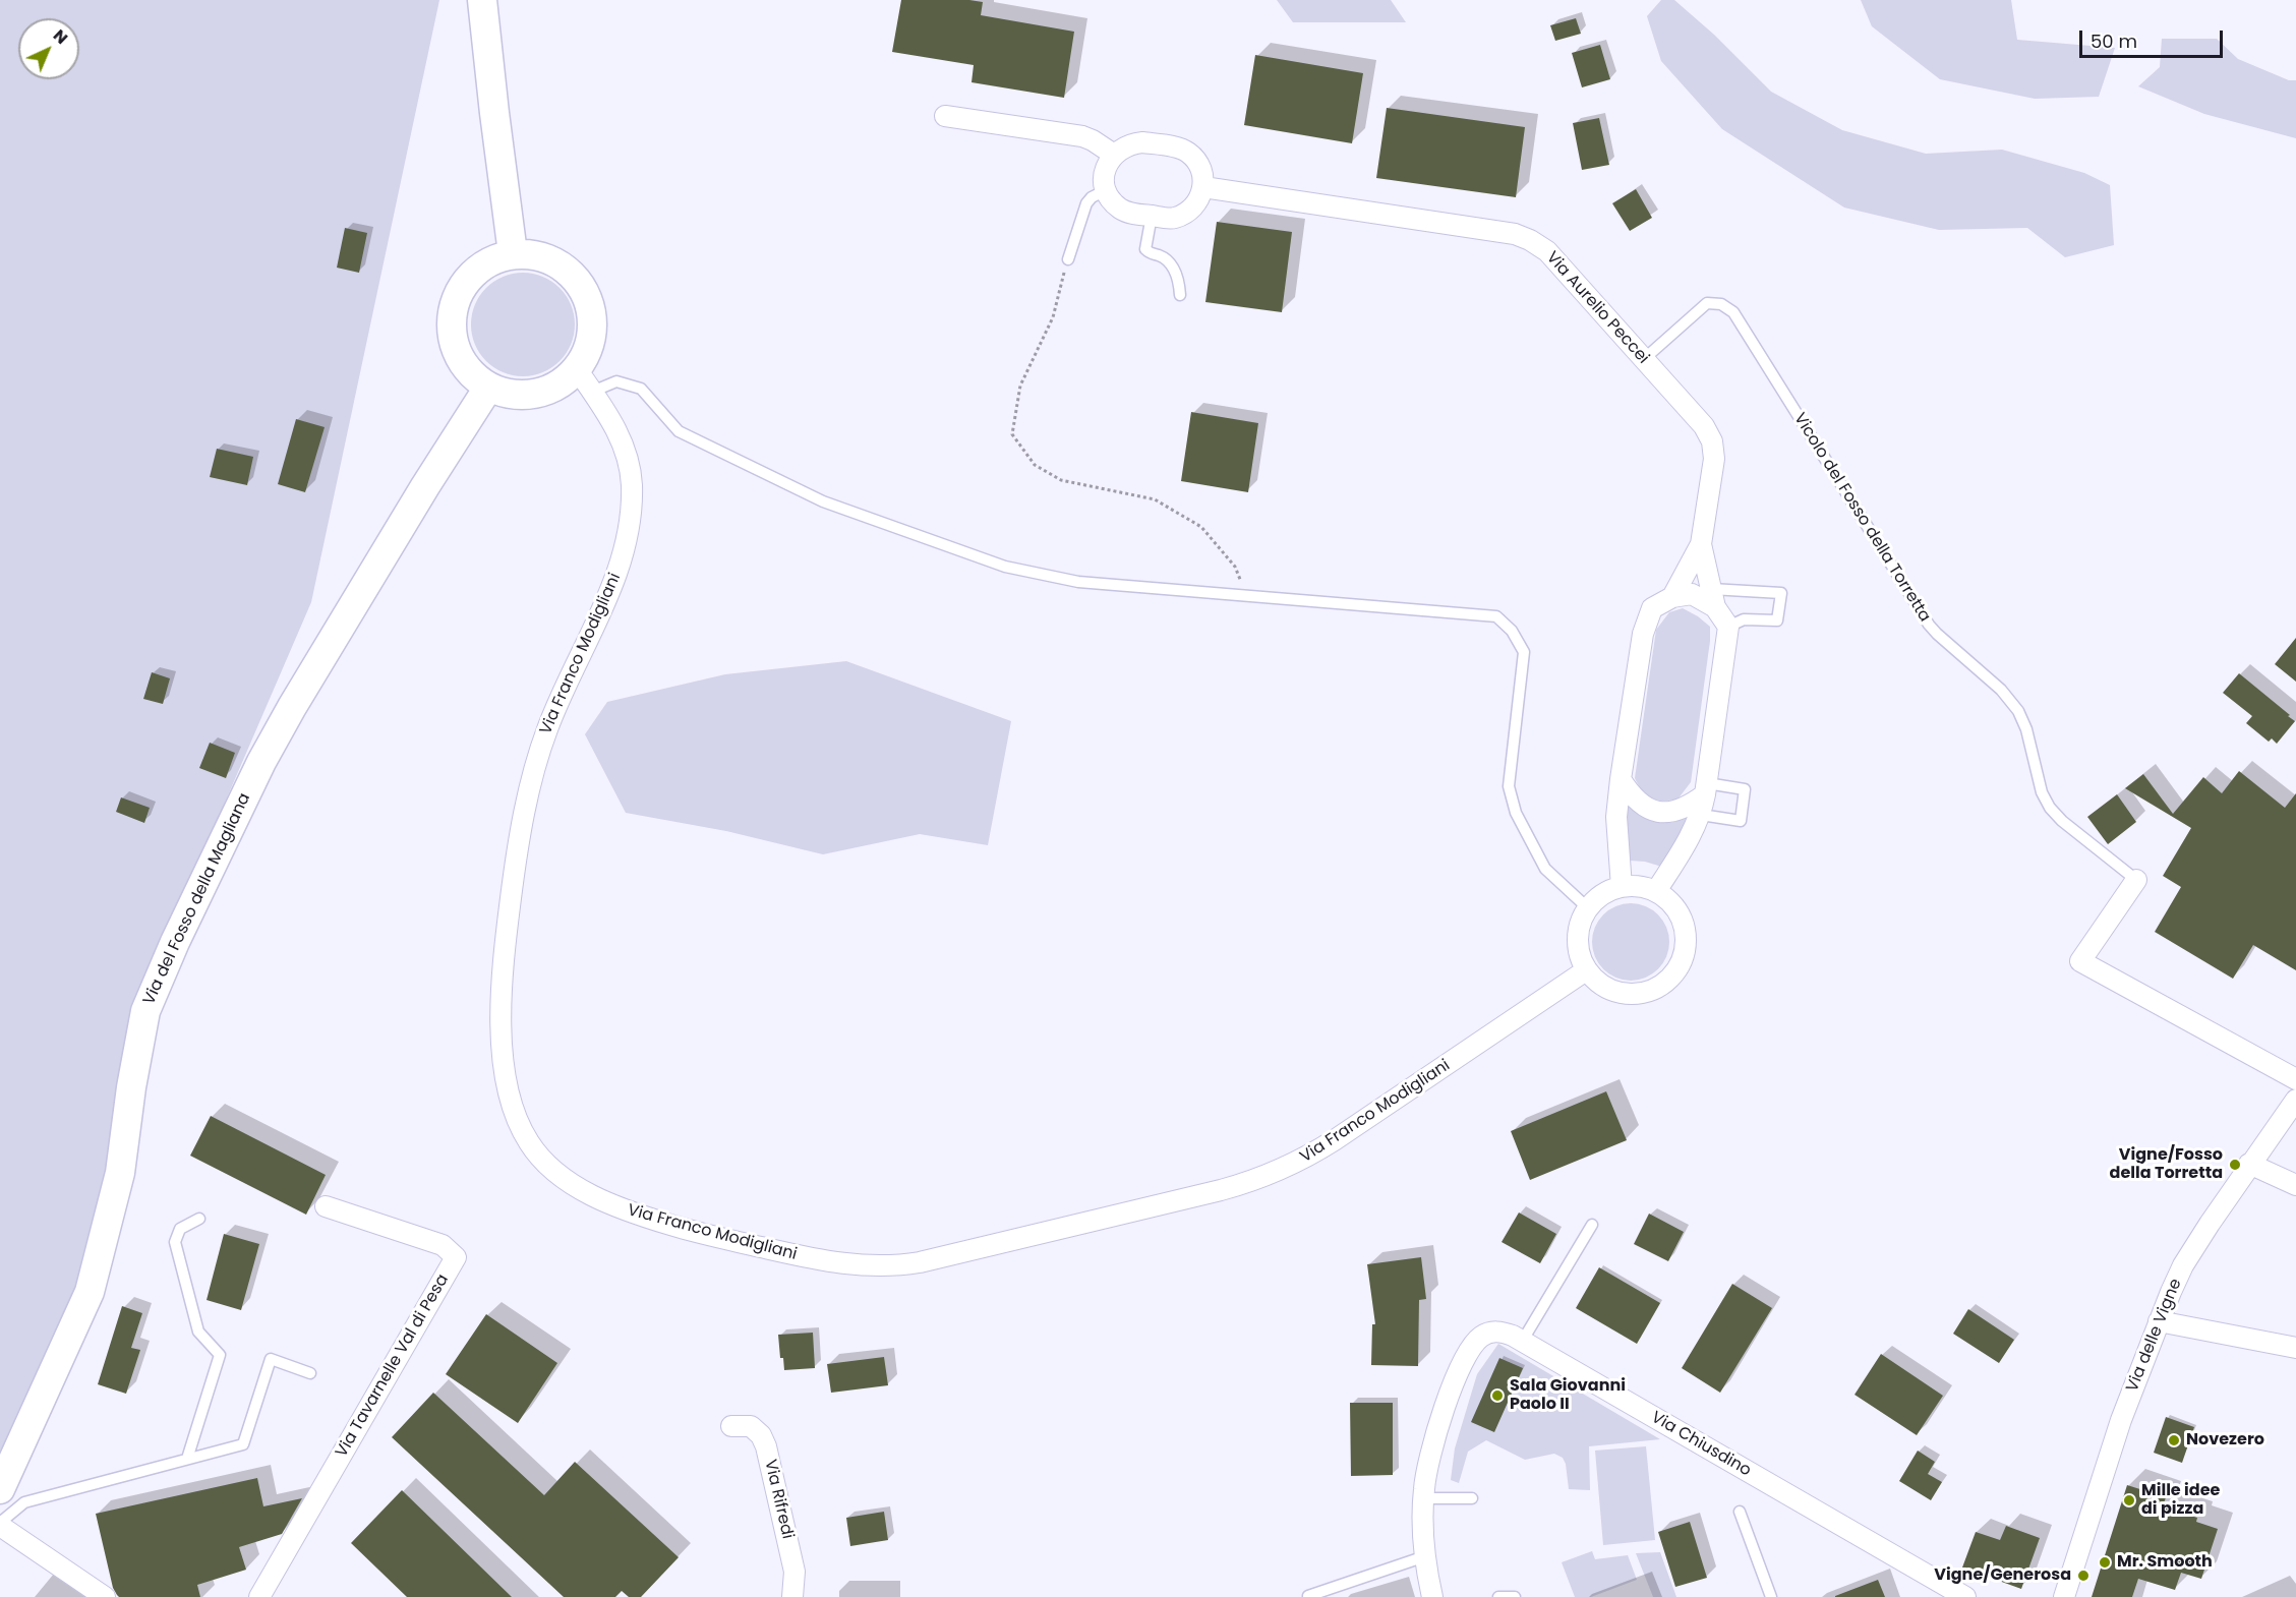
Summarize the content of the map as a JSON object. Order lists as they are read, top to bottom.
{
  "streets": {
    "street": [
      "Via Aurelio Peccei",
      "Via Franco Modigliani",
      "Via del Fosso della Magliana",
      "Via delle Vigne",
      "Via Tavarnelle Val di Pesa",
      "Via Chiusdino",
      "Via Rifredi"
    ],
    "lane": ["Vicolo del Fosso della Torretta"]
  },
  "crossings": [
    ["Via Aurelio Peccei", "Vicolo del Fosso della Torretta"],
    ["Via Franco Modigliani", "Via del Fosso della Magliana"]
  ],
  "places": [
    "Vigne/Fosso della Torretta",
    "Sala Giovanni Paolo II",
    "Novezero",
    "Mille idee di pizza",
    "Mr. Smooth",
    "Vigne/Generosa"
  ],
  "scale_bar": "50 m",
  "north": "top right"
}
